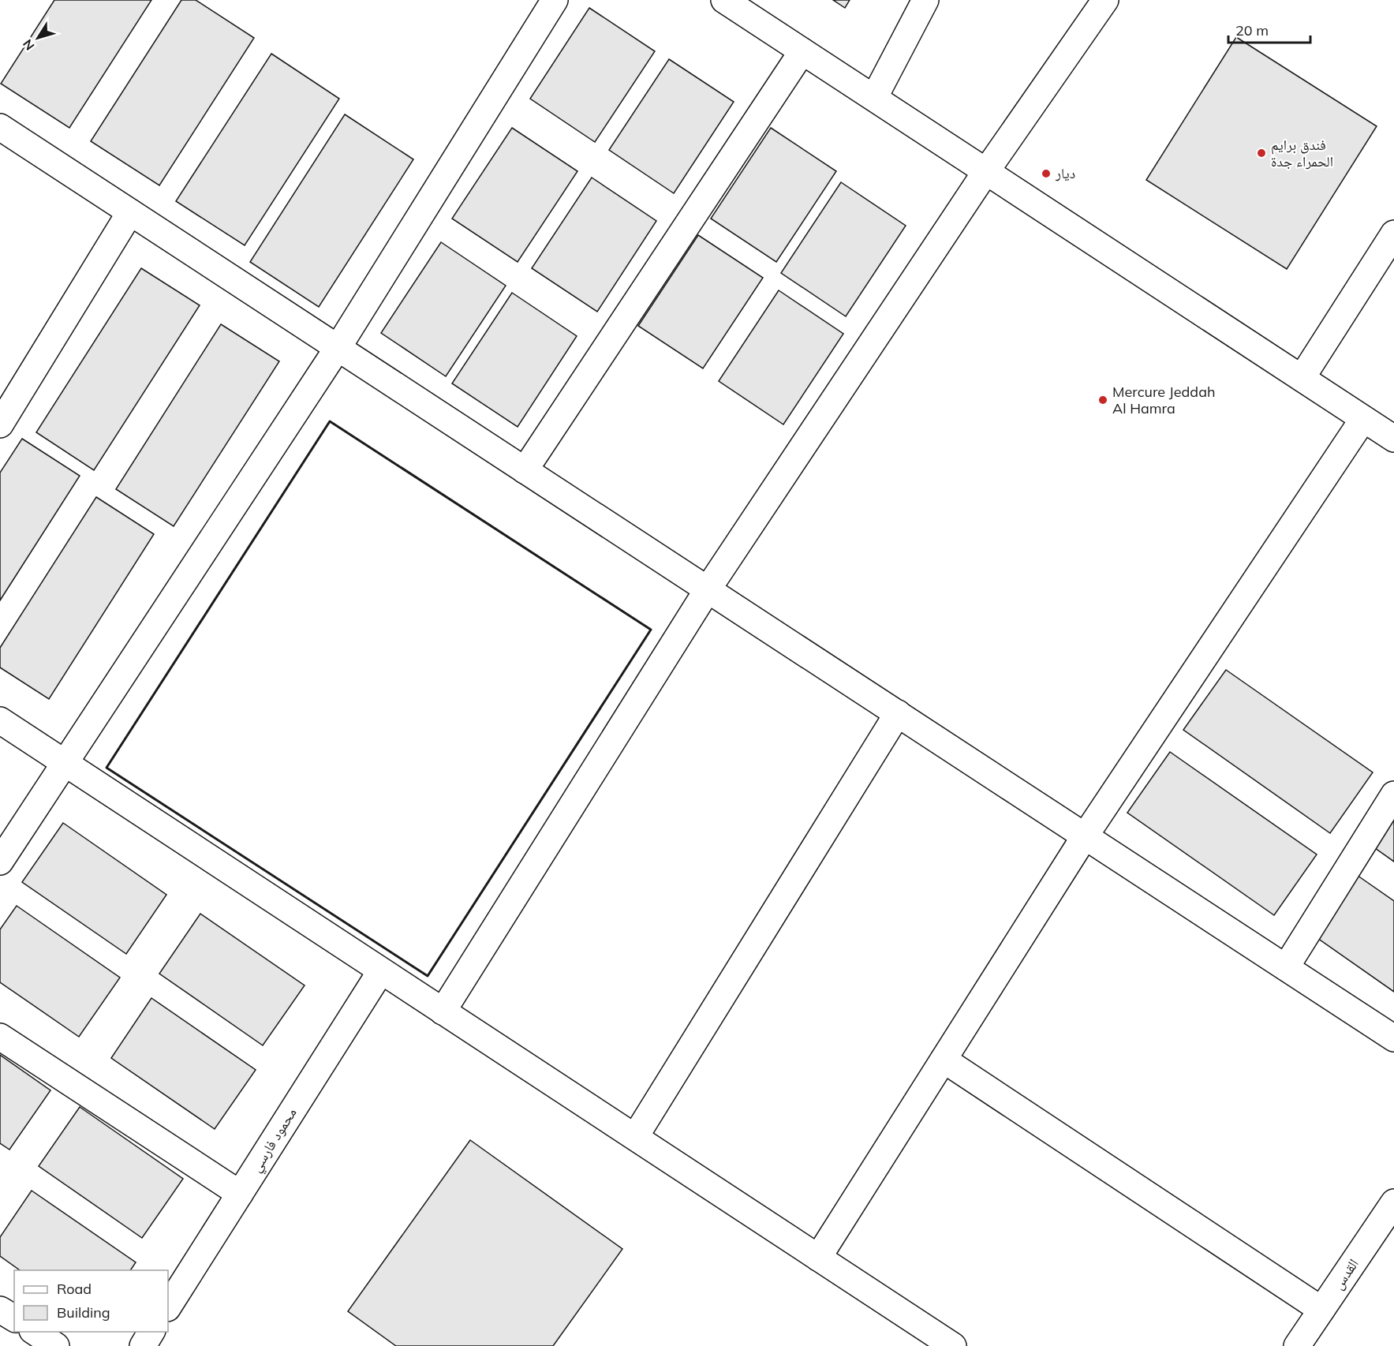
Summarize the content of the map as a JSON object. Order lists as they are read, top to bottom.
{
  "streets": {
    "street": ["محمود فارسي", "القدس"]
  },
  "places": ["فندق برايم الحمراء جدة", "ديار", "Mercure Jeddah Al Hamra"],
  "legend": ["Road", "Building"],
  "scale_bar": "20 m",
  "north": "bottom left"
}
